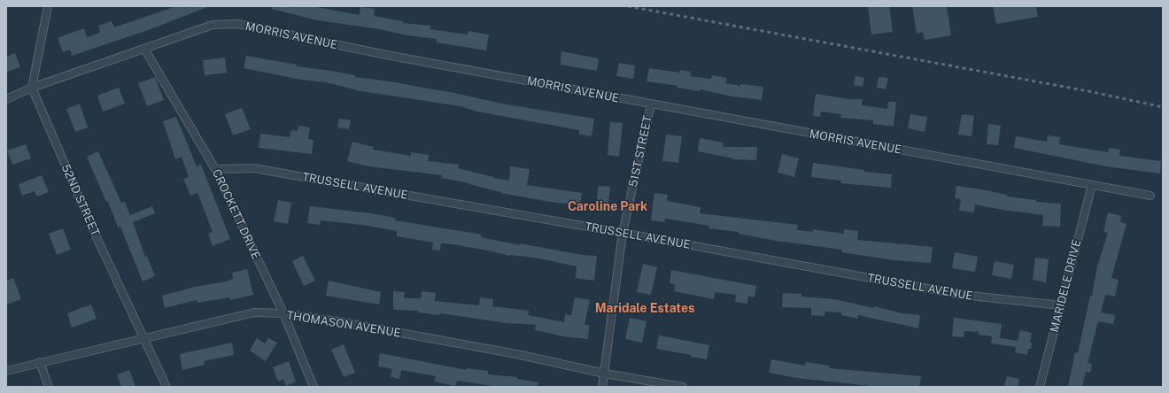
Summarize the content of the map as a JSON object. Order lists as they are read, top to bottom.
{
  "streets": {
    "street": [
      "MORRIS AVENUE",
      "51ST STREET",
      "TRUSSELL AVENUE",
      "52ND STREET",
      "CROCKETT DRIVE",
      "MARIDELE DRIVE",
      "THOMASON AVENUE"
    ]
  },
  "crossings": [
    ["MORRIS AVENUE", "51ST STREET"],
    ["MORRIS AVENUE", "52ND STREET"],
    ["MORRIS AVENUE", "CROCKETT DRIVE"],
    ["MORRIS AVENUE", "MARIDELE DRIVE"],
    ["51ST STREET", "TRUSSELL AVENUE"],
    ["51ST STREET", "THOMASON AVENUE"],
    ["TRUSSELL AVENUE", "CROCKETT DRIVE"],
    ["TRUSSELL AVENUE", "MARIDELE DRIVE"],
    ["52ND STREET", "THOMASON AVENUE"],
    ["CROCKETT DRIVE", "THOMASON AVENUE"]
  ],
  "districts": ["Caroline Park", "Maridale Estates"]
}
